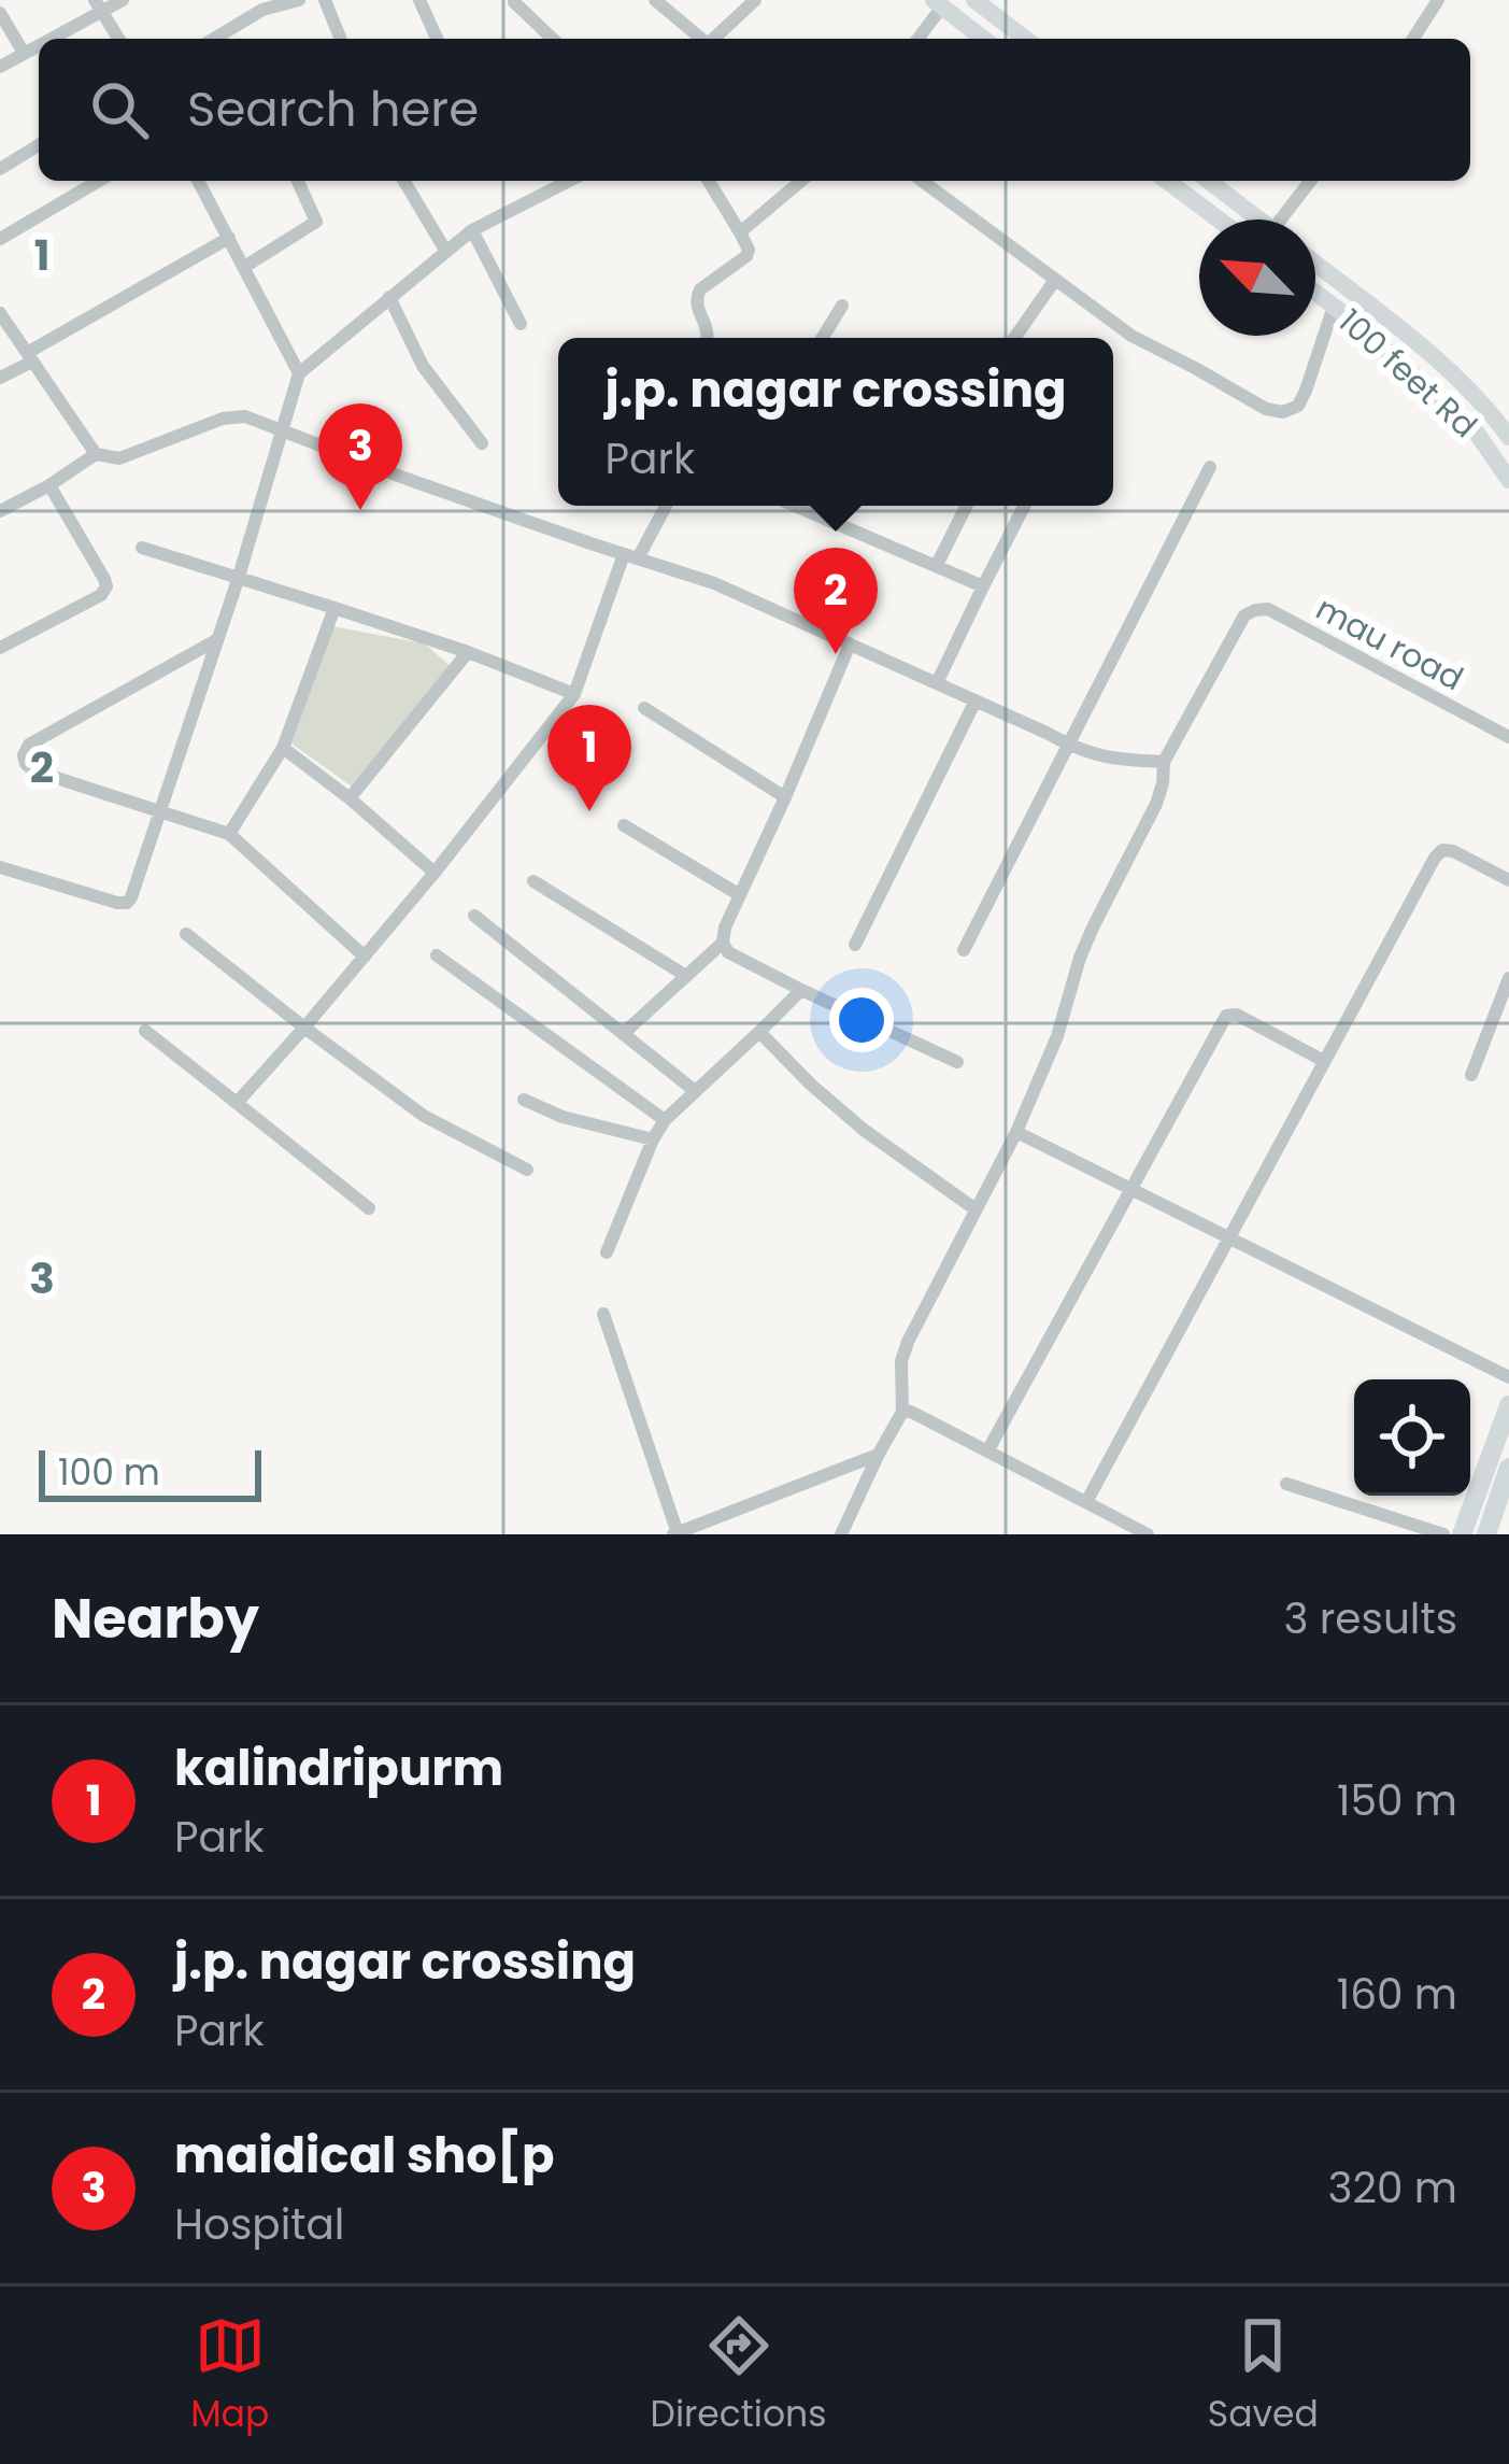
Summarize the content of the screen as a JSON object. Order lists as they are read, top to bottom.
{
  "streets": {
    "main road": ["100 feet Rd"],
    "street": ["mau road"]
  },
  "scale_bar": "100 m",
  "north": "top left",
  "page": {
    "search": "Search here",
    "popup": ["j.p. nagar crossing", "Park"],
    "pins": ["3", "2", "1"],
    "scale": "100 m",
    "heading": ["Nearby", "3 results"],
    "list": [
      {
        "mark": "1",
        "name": "kalindripurm",
        "note": "Park",
        "value": "150 m"
      },
      {
        "mark": "2",
        "name": "j.p. nagar crossing",
        "note": "Park",
        "value": "160 m"
      },
      {
        "mark": "3",
        "name": "maidical sho[p",
        "note": "Hospital",
        "value": "320 m"
      }
    ],
    "nav": ["Map", "Directions", "Saved"]
  },
  "grid": {
    "rows": ["1", "2", "3"]
  }
}
